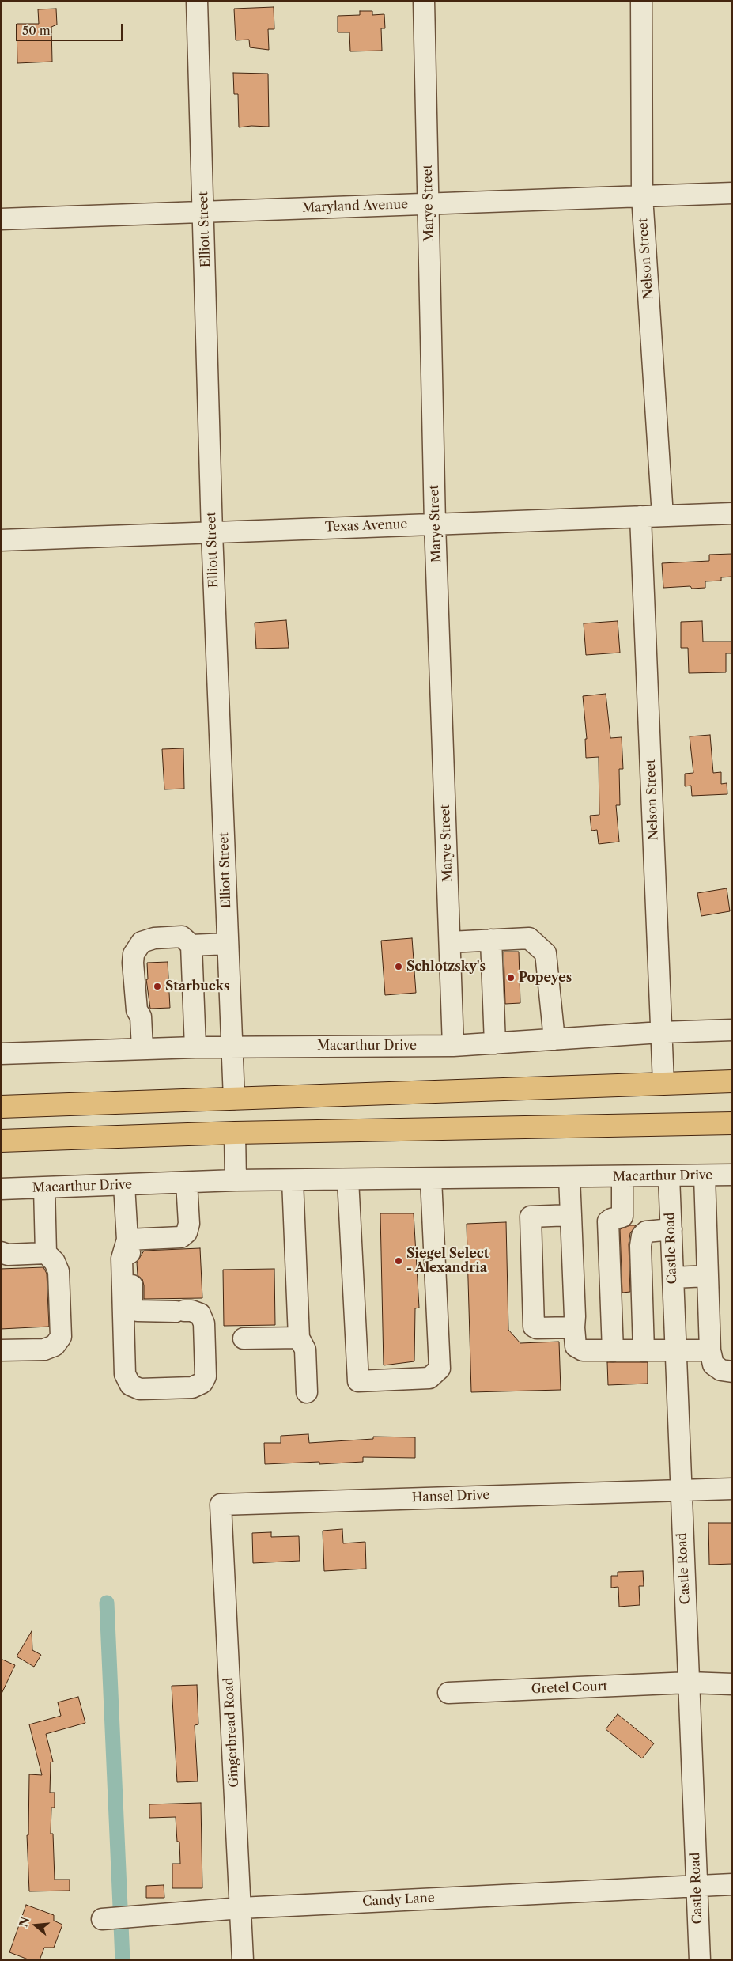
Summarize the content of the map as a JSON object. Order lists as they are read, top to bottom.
{
  "streets": {
    "street": [
      "Marye Street",
      "Maryland Avenue",
      "Elliott Street",
      "Nelson Street",
      "Texas Avenue",
      "Macarthur Drive",
      "Castle Road",
      "Hansel Drive",
      "Gretel Court",
      "Gingerbread Road",
      "Candy Lane"
    ]
  },
  "crossings": [
    ["Marye Street", "Maryland Avenue"],
    ["Marye Street", "Texas Avenue"],
    ["Marye Street", "Macarthur Drive"],
    ["Maryland Avenue", "Elliott Street"],
    ["Maryland Avenue", "Nelson Street"],
    ["Elliott Street", "Texas Avenue"],
    ["Elliott Street", "Macarthur Drive"],
    ["Nelson Street", "Texas Avenue"],
    ["Nelson Street", "Macarthur Drive"],
    ["Macarthur Drive", "Castle Road"],
    ["Castle Road", "Hansel Drive"],
    ["Castle Road", "Gretel Court"],
    ["Castle Road", "Candy Lane"],
    ["Hansel Drive", "Gingerbread Road"],
    ["Gingerbread Road", "Candy Lane"]
  ],
  "places": [
    "Schlotzsky's",
    "Popeyes",
    "Starbucks",
    "Siegel Select - Alexandria"
  ],
  "scale_bar": "50 m",
  "north": "left"
}
